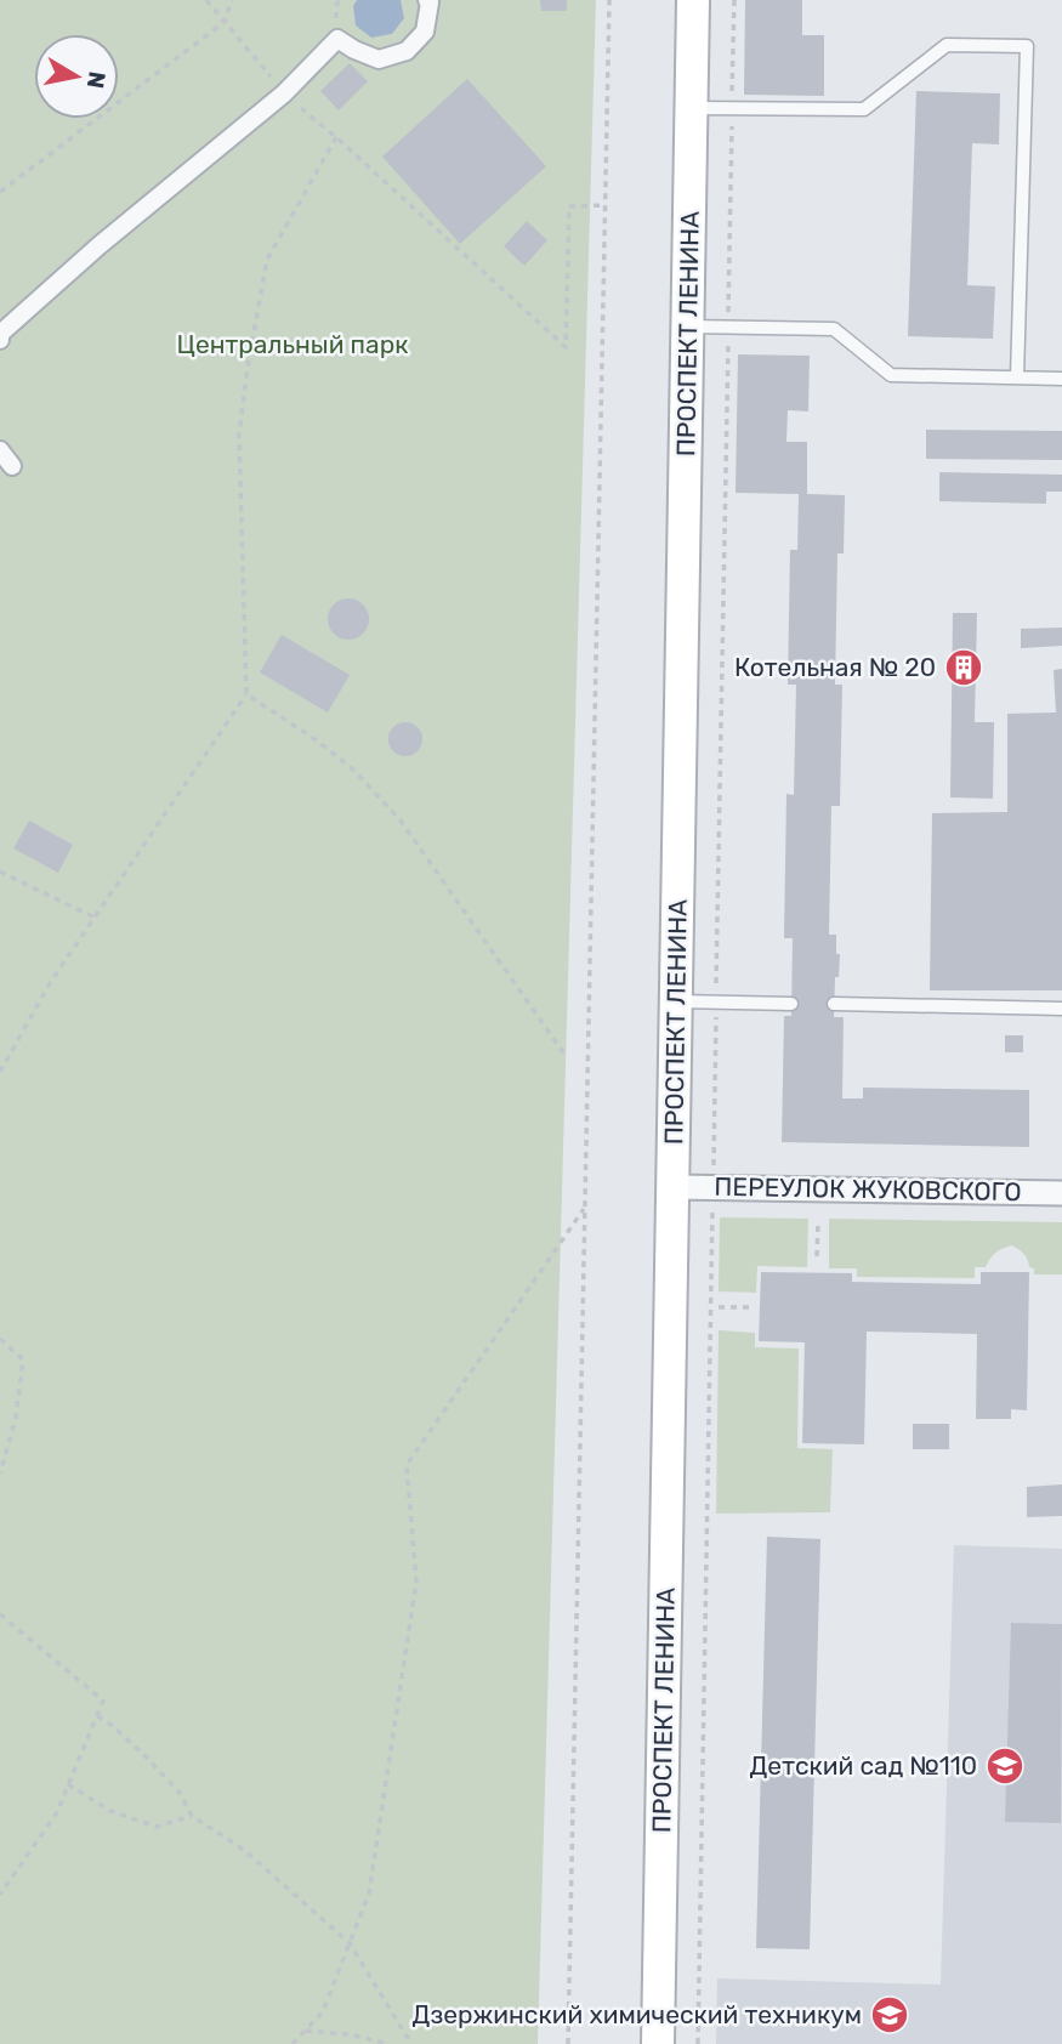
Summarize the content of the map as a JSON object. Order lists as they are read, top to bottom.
{
  "streets": {
    "main road": ["ПРОСПЕКТ ЛЕНИНА"],
    "street": ["ПЕРЕУЛОК ЖУКОВСКОГО"]
  },
  "crossings": [
    ["ПРОСПЕКТ ЛЕНИНА", "ПЕРЕУЛОК ЖУКОВСКОГО"]
  ],
  "parks": ["Центральный парк"],
  "places": {
    "building": ["Котельная № 20"],
    "school or university": ["Детский сад №110", "Дзержинский химический техникум"]
  },
  "north": "right"
}
